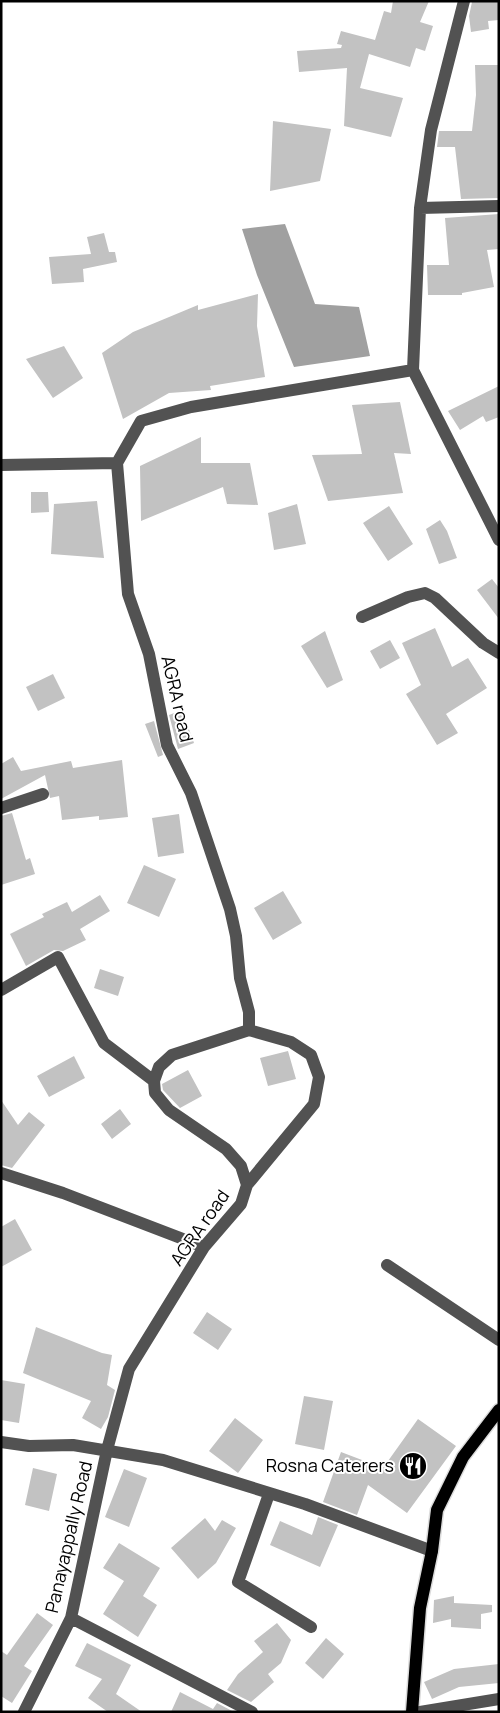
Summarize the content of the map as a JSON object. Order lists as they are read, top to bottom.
{
  "streets": {
    "street": ["AGRA road", "Panayappally Road"]
  },
  "crossings": [
    ["AGRA road", "Panayappally Road"]
  ],
  "places": {
    "restaurant": ["Rosna Caterers"]
  }
}
